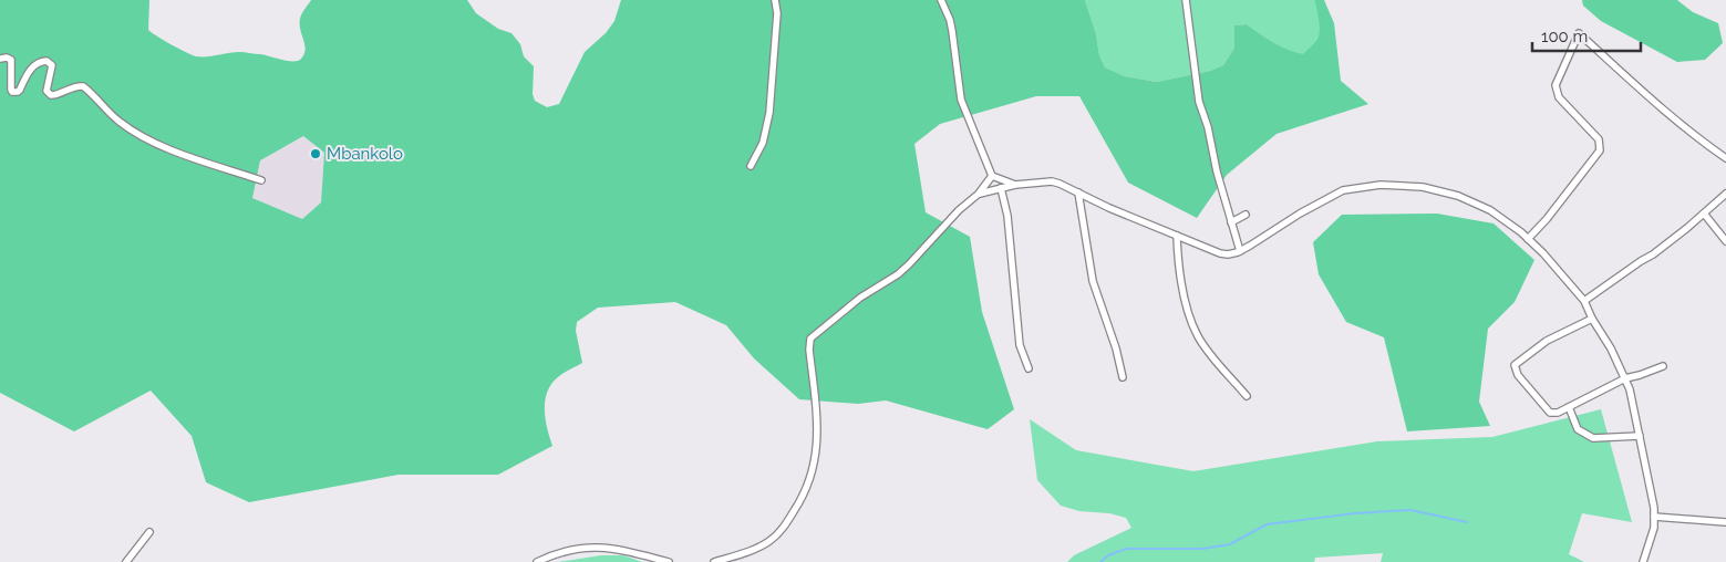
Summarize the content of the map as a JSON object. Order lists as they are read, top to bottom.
{
  "places": ["Mbankolo"],
  "scale_bar": "100 m"
}
